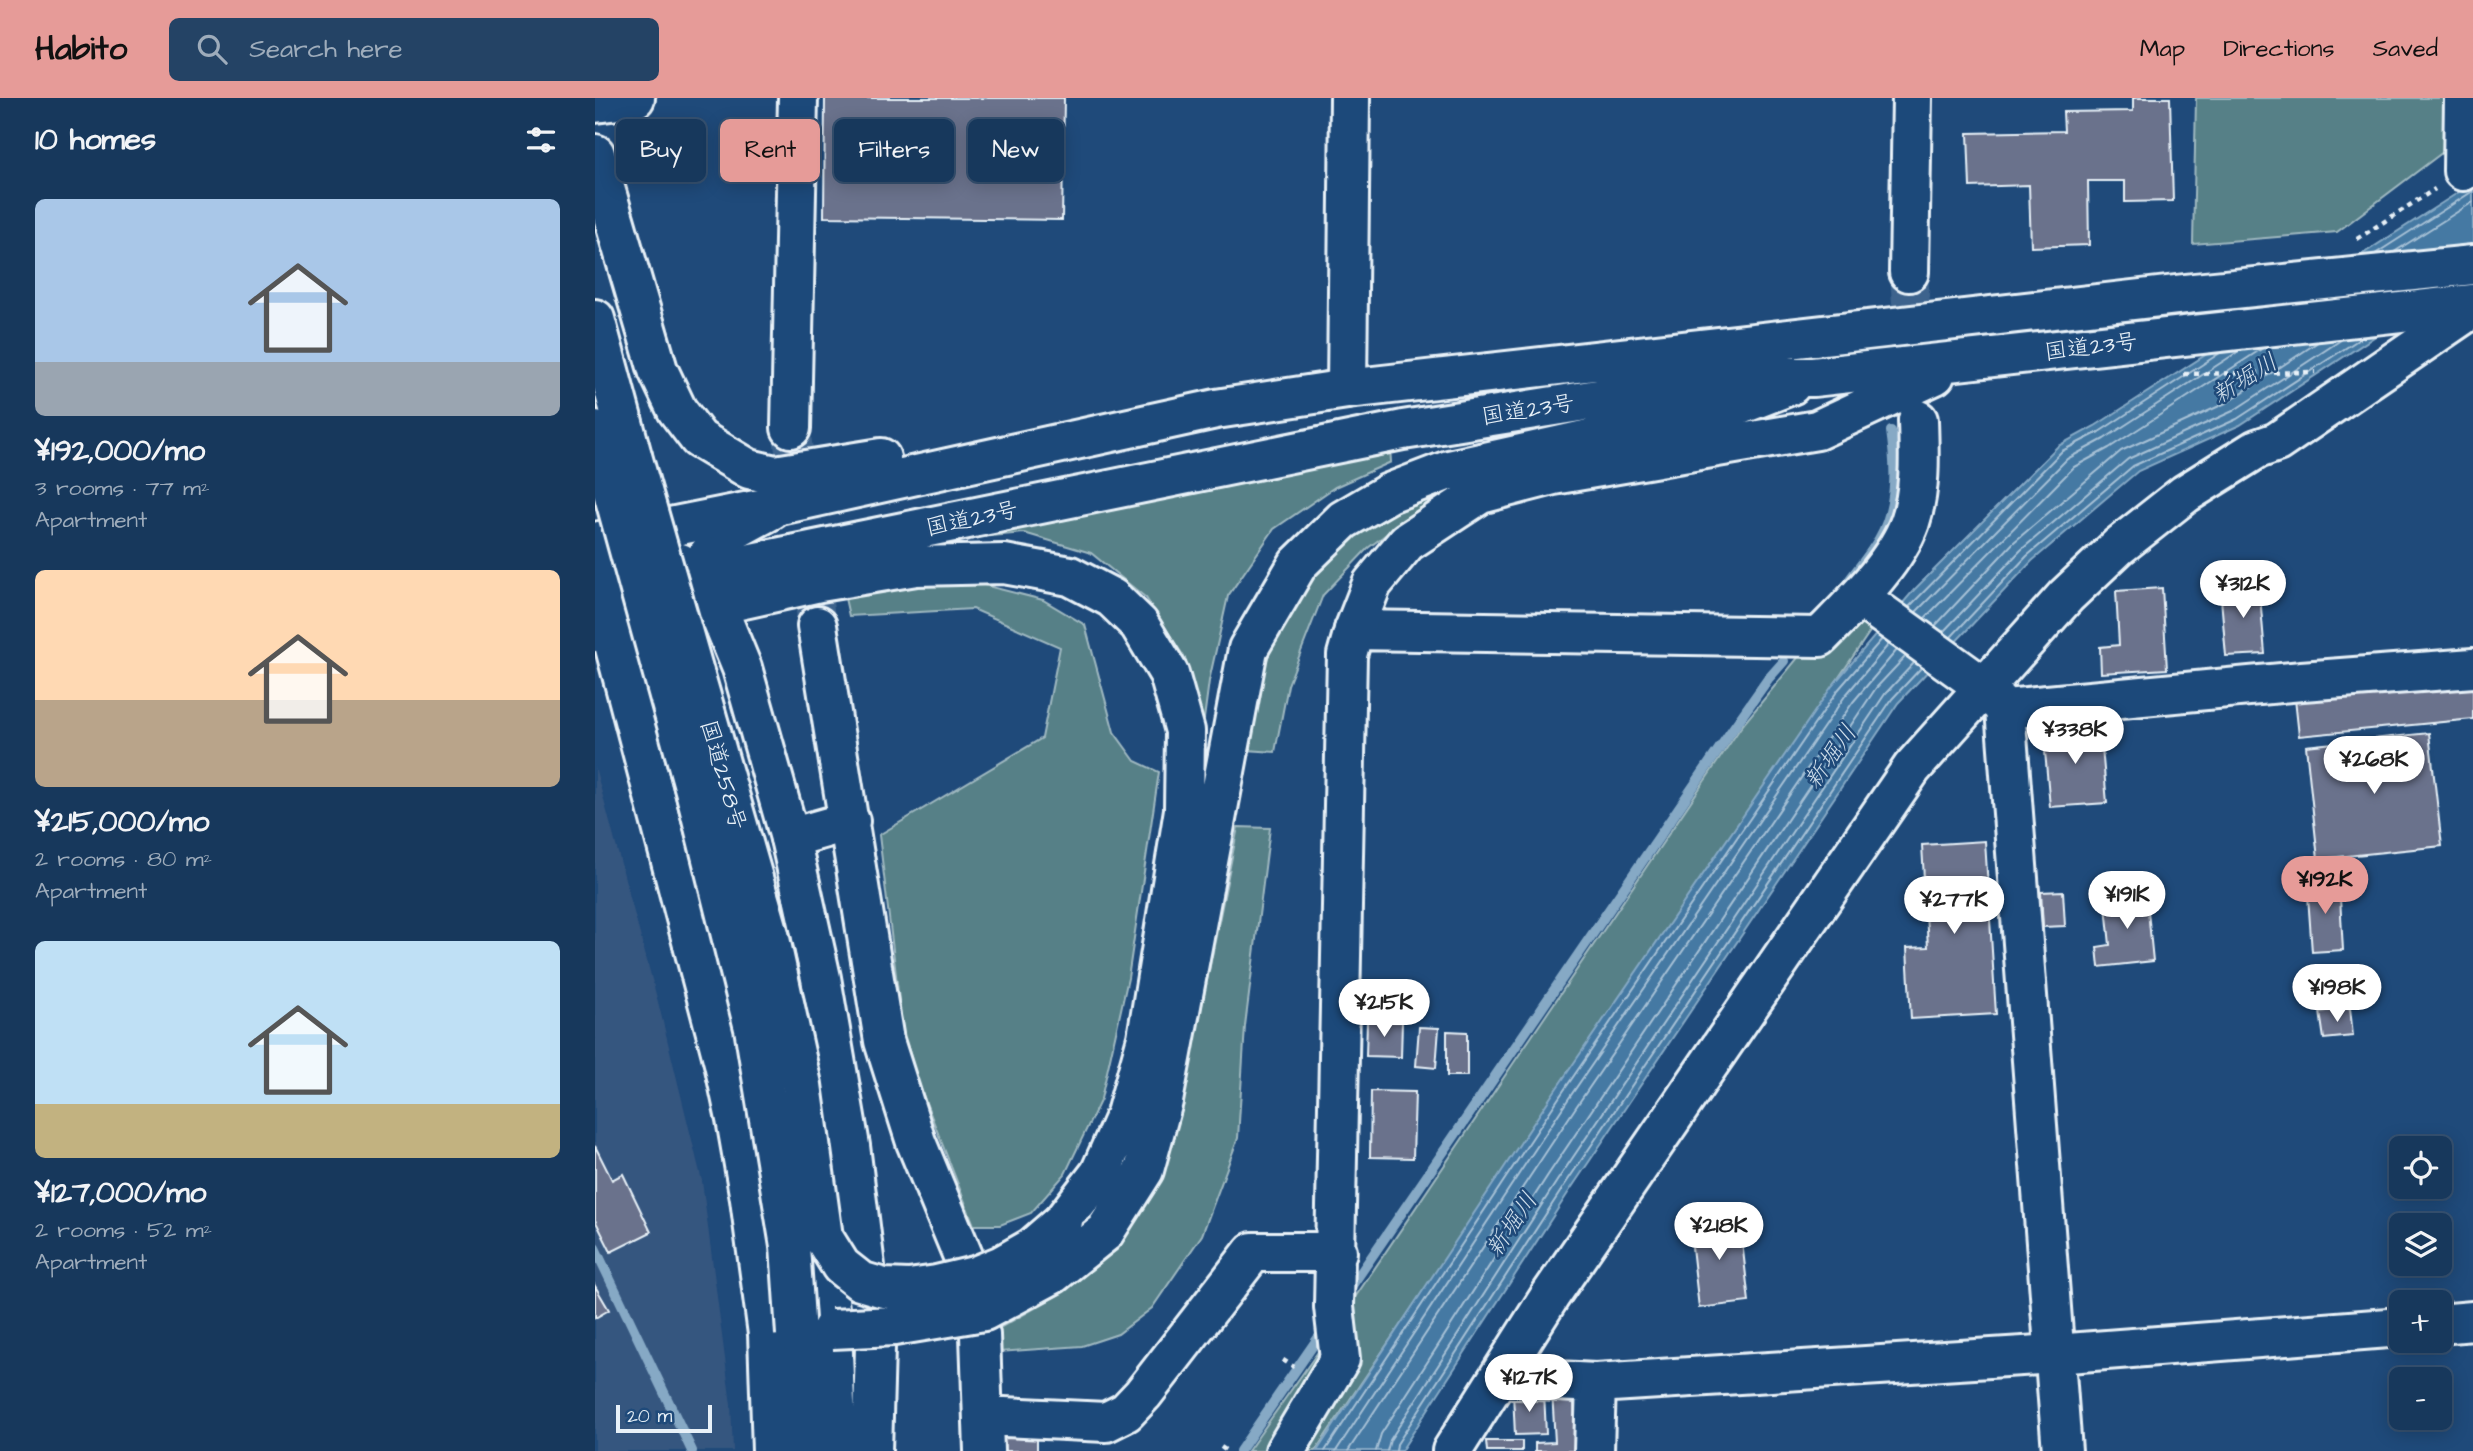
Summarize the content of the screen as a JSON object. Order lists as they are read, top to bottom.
{
  "streets": {
    "main road": ["国道23号", "国道258号"]
  },
  "water": ["新堀川"],
  "scale_bar": "20 m",
  "page": {
    "header": "Habito",
    "search": "Search here",
    "nav": ["Map", "Directions", "Saved"],
    "heading": "10 homes",
    "chip": [
      "Buy",
      "Rent",
      "Filters",
      "New"
    ],
    "list": [
      {
        "name": "¥192,000/mo",
        "note": "3 rooms · 77 m² · Apartment"
      },
      {
        "name": "¥215,000/mo",
        "note": "2 rooms · 80 m² · Apartment"
      },
      {
        "name": "¥127,000/mo",
        "note": "2 rooms · 52 m² · Apartment"
      }
    ],
    "price": [
      "¥312K",
      "¥338K",
      "¥268K",
      "¥192K",
      "¥191K",
      "¥277K",
      "¥198K",
      "¥215K",
      "¥218K",
      "¥127K"
    ],
    "map_buttons": ["+", "−"],
    "scale": "20 m"
  }
}
